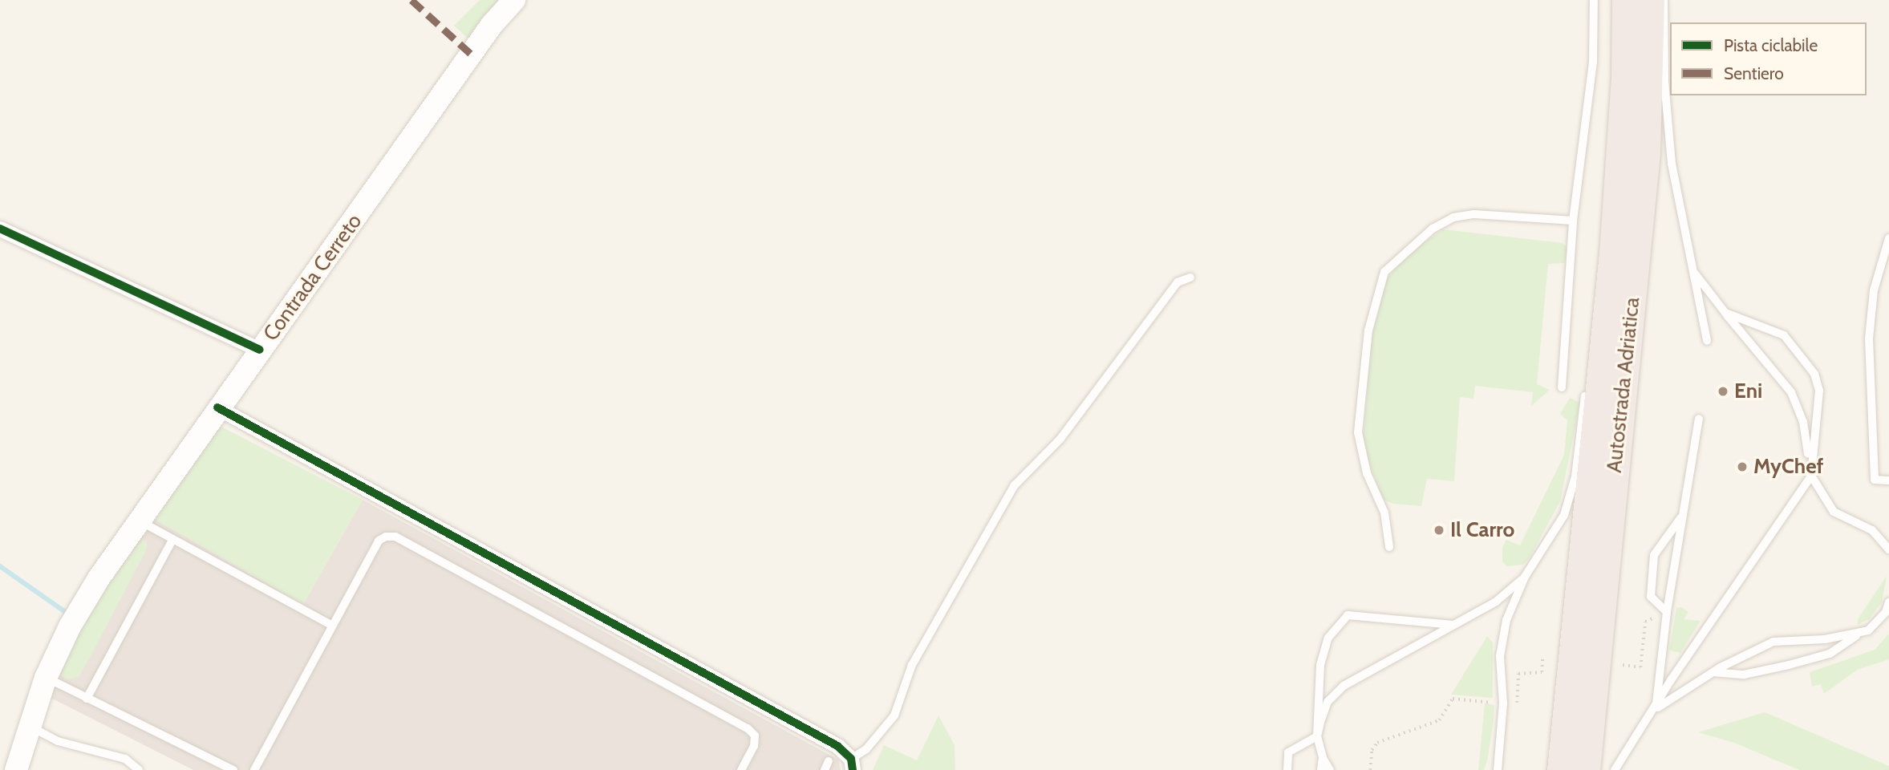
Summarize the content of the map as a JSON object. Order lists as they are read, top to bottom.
{
  "streets": {
    "highway": ["Autostrada Adriatica"],
    "main road": ["Contrada Cerreto"]
  },
  "places": ["Eni", "MyChef", "Il Carro"],
  "legend": ["Pista ciclabile", "Sentiero"]
}
